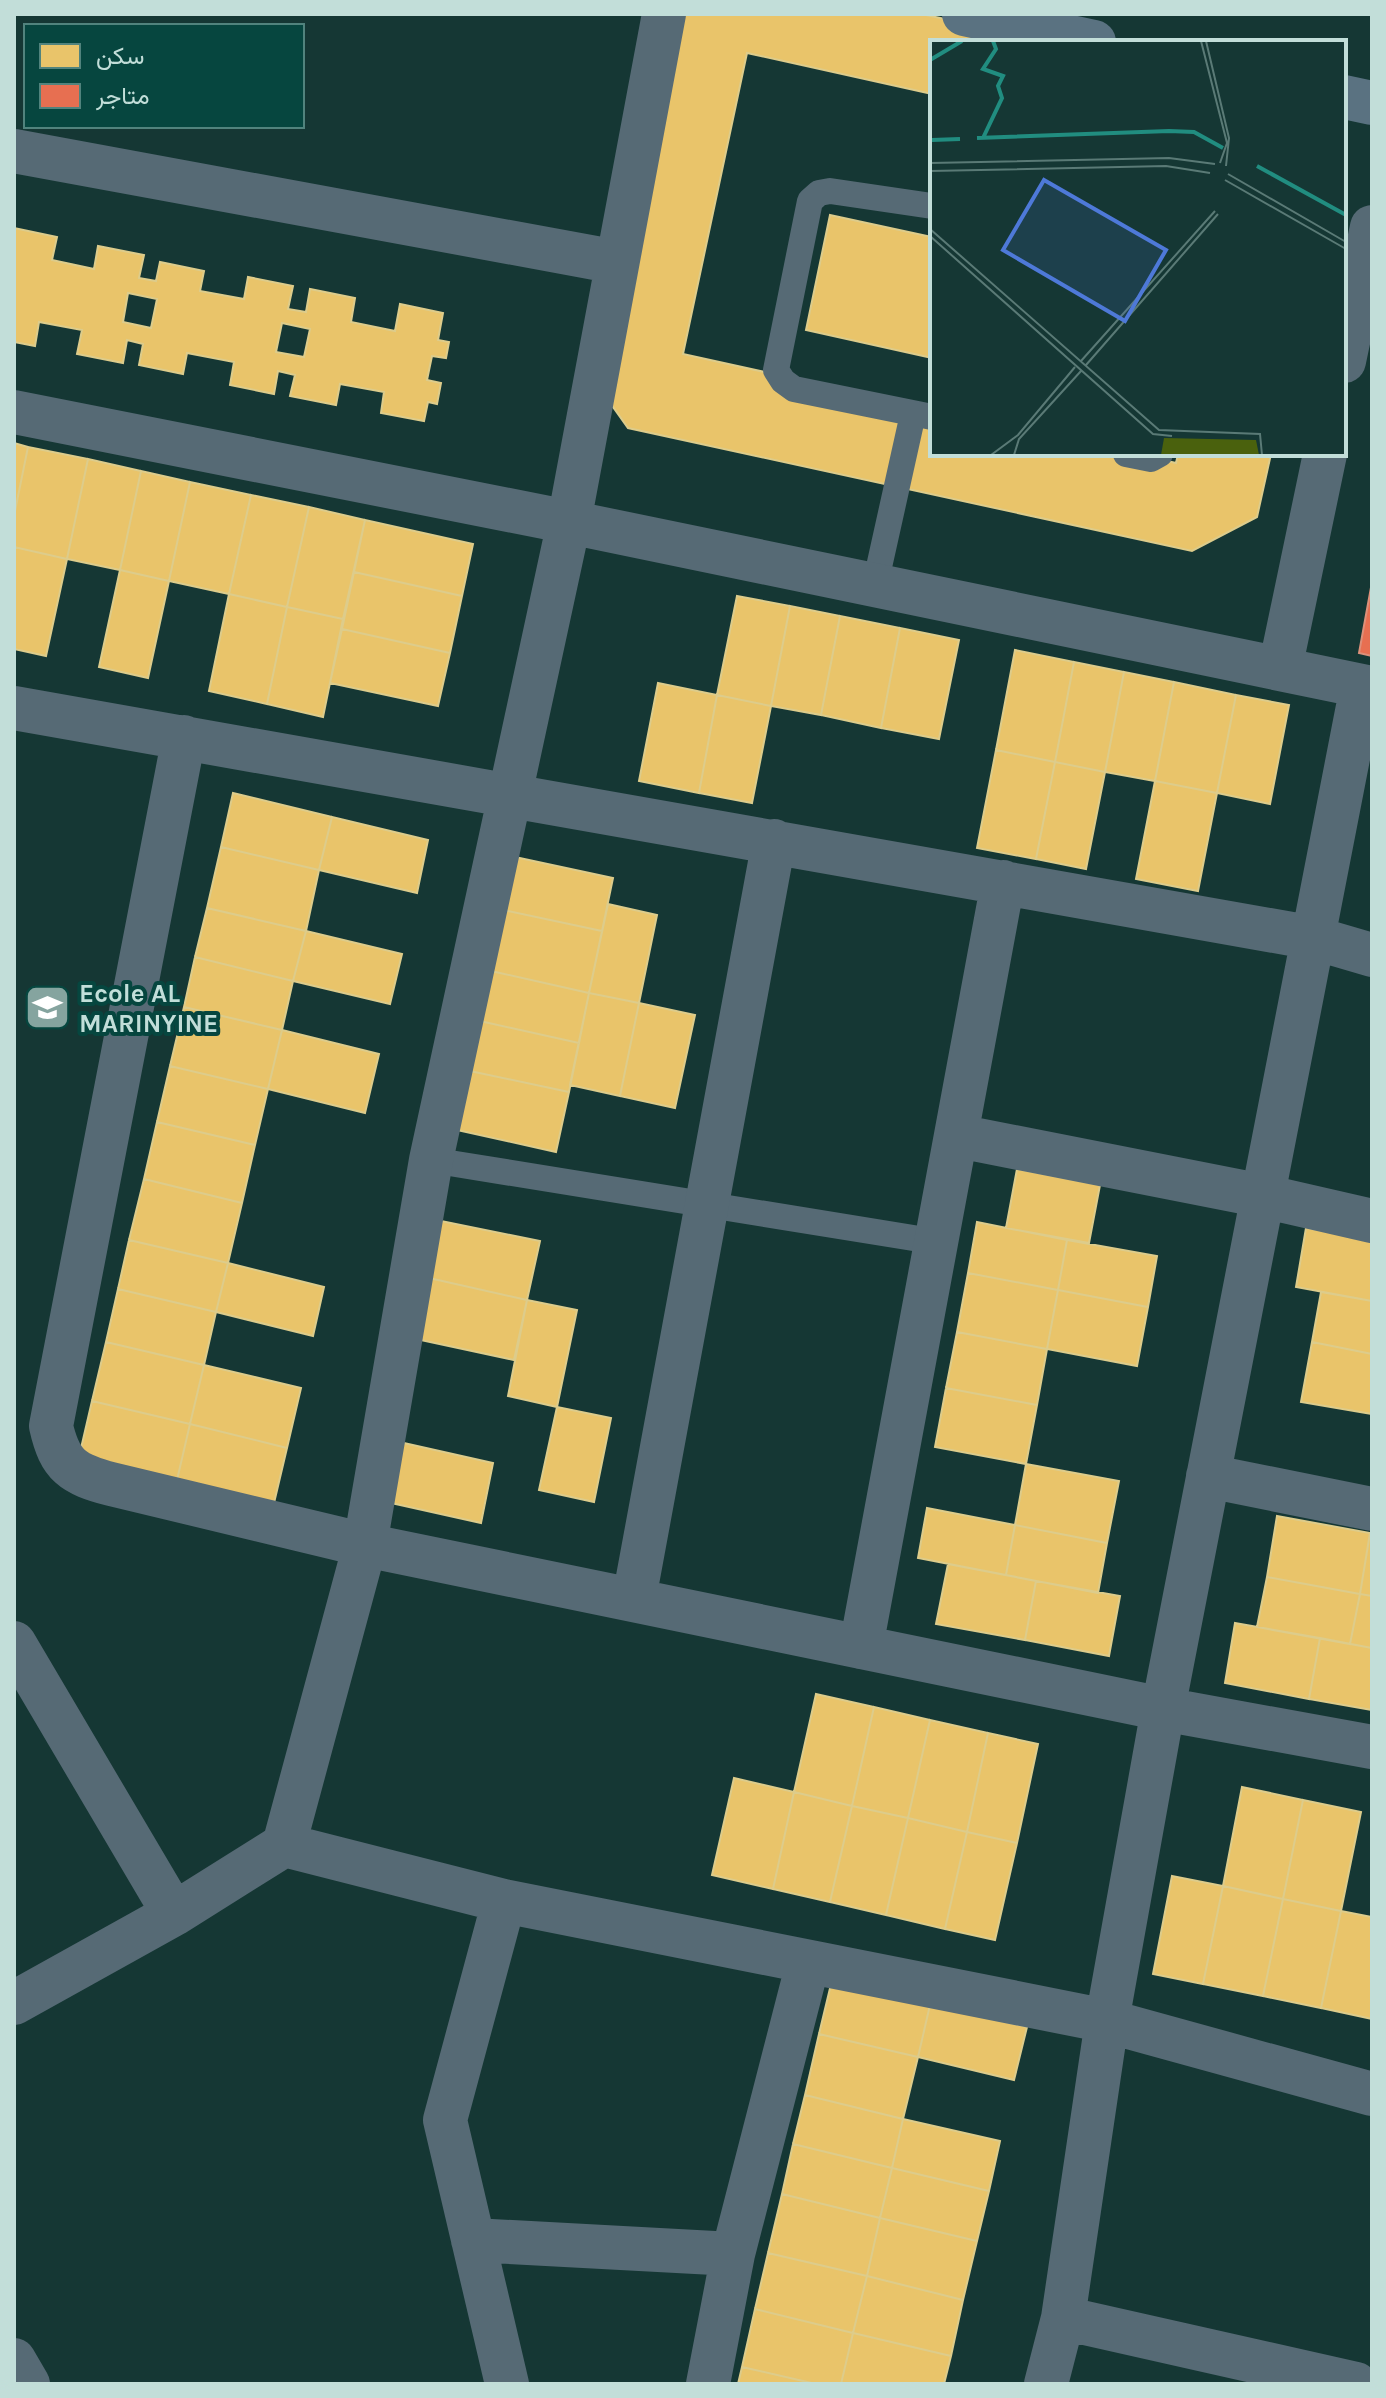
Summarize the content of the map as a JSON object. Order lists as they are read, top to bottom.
{
  "places": {
    "school or university": ["Ecole AL MARINYINE"]
  },
  "legend": ["سكن", "متاجر"]
}
